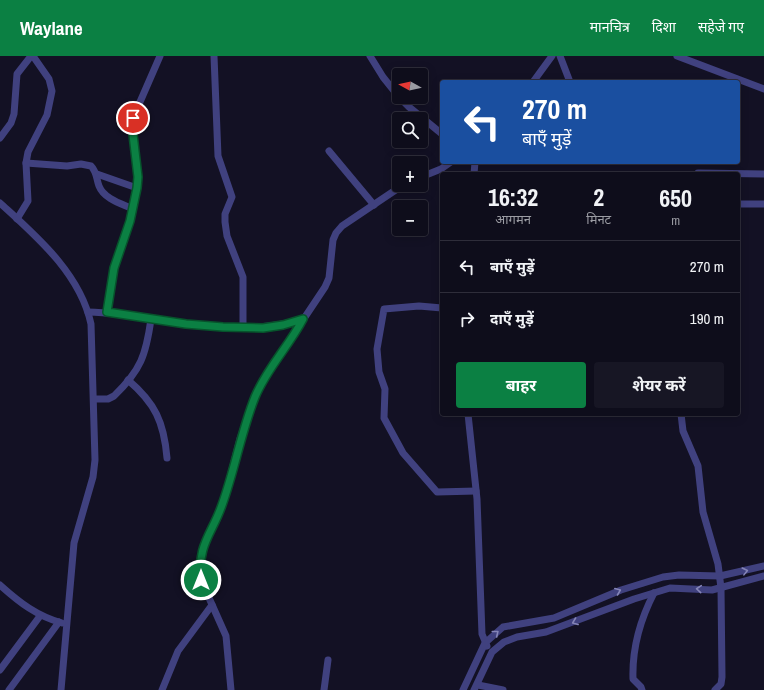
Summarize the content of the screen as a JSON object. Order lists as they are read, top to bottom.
{
  "north": "left",
  "page": {
    "header": "Waylane",
    "nav": ["मानचित्र", "दिशा", "सहेजे गए"],
    "map_buttons": ["+", "−"],
    "turn": ["270 m", "बाएँ मुड़ें"],
    "eta": [
      "16:32",
      "आगमन",
      "2",
      "मिनट",
      "650",
      "m"
    ],
    "list": [
      {
        "name": "बाएँ मुड़ें",
        "value": "270 m"
      },
      {
        "name": "दाएँ मुड़ें",
        "value": "190 m"
      }
    ],
    "buttons": ["बाहर", "शेयर करें"]
  }
}
